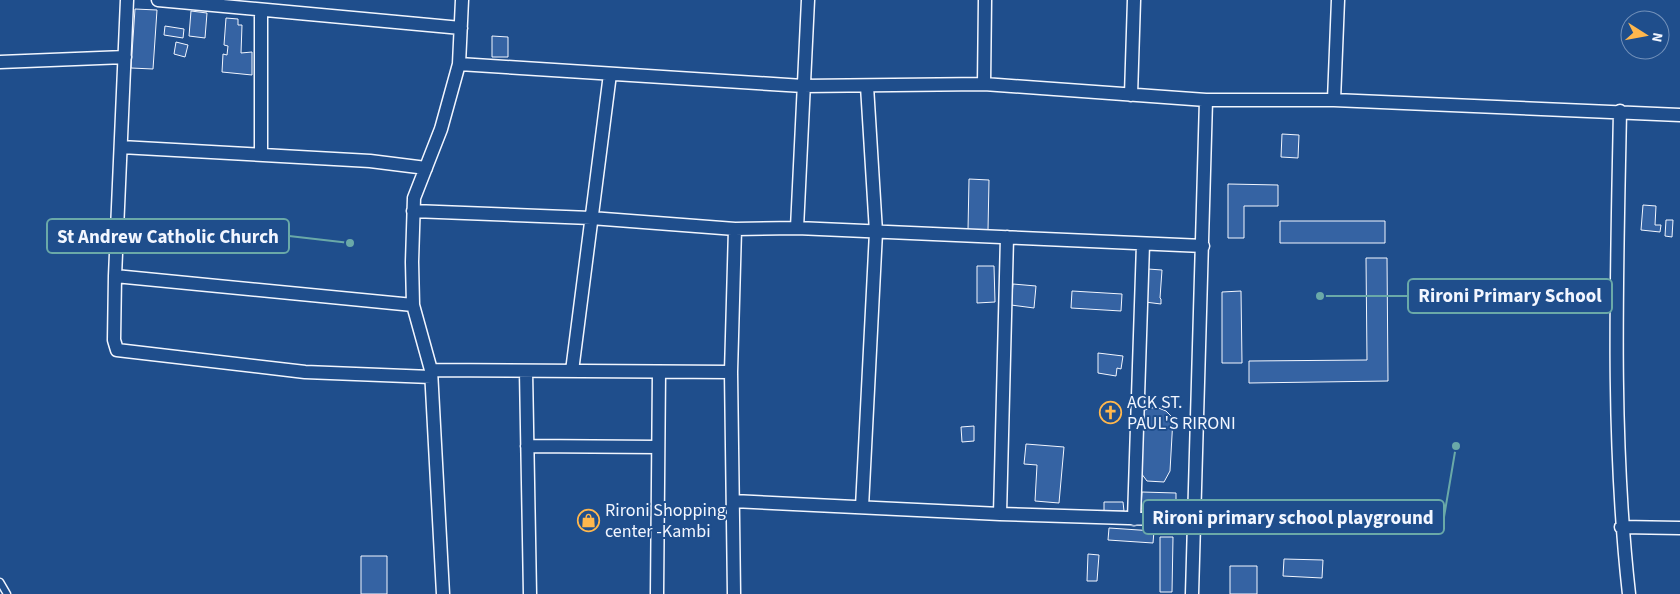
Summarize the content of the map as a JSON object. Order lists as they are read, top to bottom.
{
  "places": {
    "other": ["St Andrew Catholic Church", "Rironi Primary School", "Rironi primary school playground"],
    "church": ["ACK ST. PAUL'S RIRONI"],
    "shop": ["Rironi Shopping center -Kambi"]
  },
  "north": "right"
}
